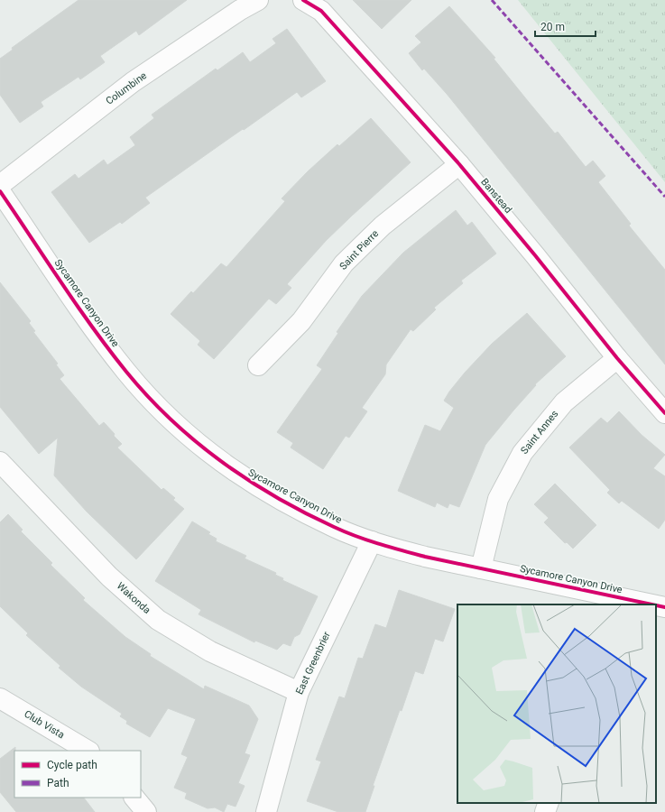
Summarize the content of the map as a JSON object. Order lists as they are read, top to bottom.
{
  "streets": {
    "street": [
      "Columbine",
      "Banstead",
      "Saint Pierre",
      "Sycamore Canyon Drive",
      "Saint Annes",
      "Wakonda",
      "East Greenbrier",
      "Club Vista"
    ]
  },
  "crossings": [
    ["Banstead", "Saint Pierre"],
    ["Banstead", "Saint Annes"],
    ["Sycamore Canyon Drive", "Saint Annes"],
    ["Sycamore Canyon Drive", "East Greenbrier"],
    ["Wakonda", "East Greenbrier"]
  ],
  "legend": ["Cycle path", "Path"],
  "scale_bar": "20 m"
}
